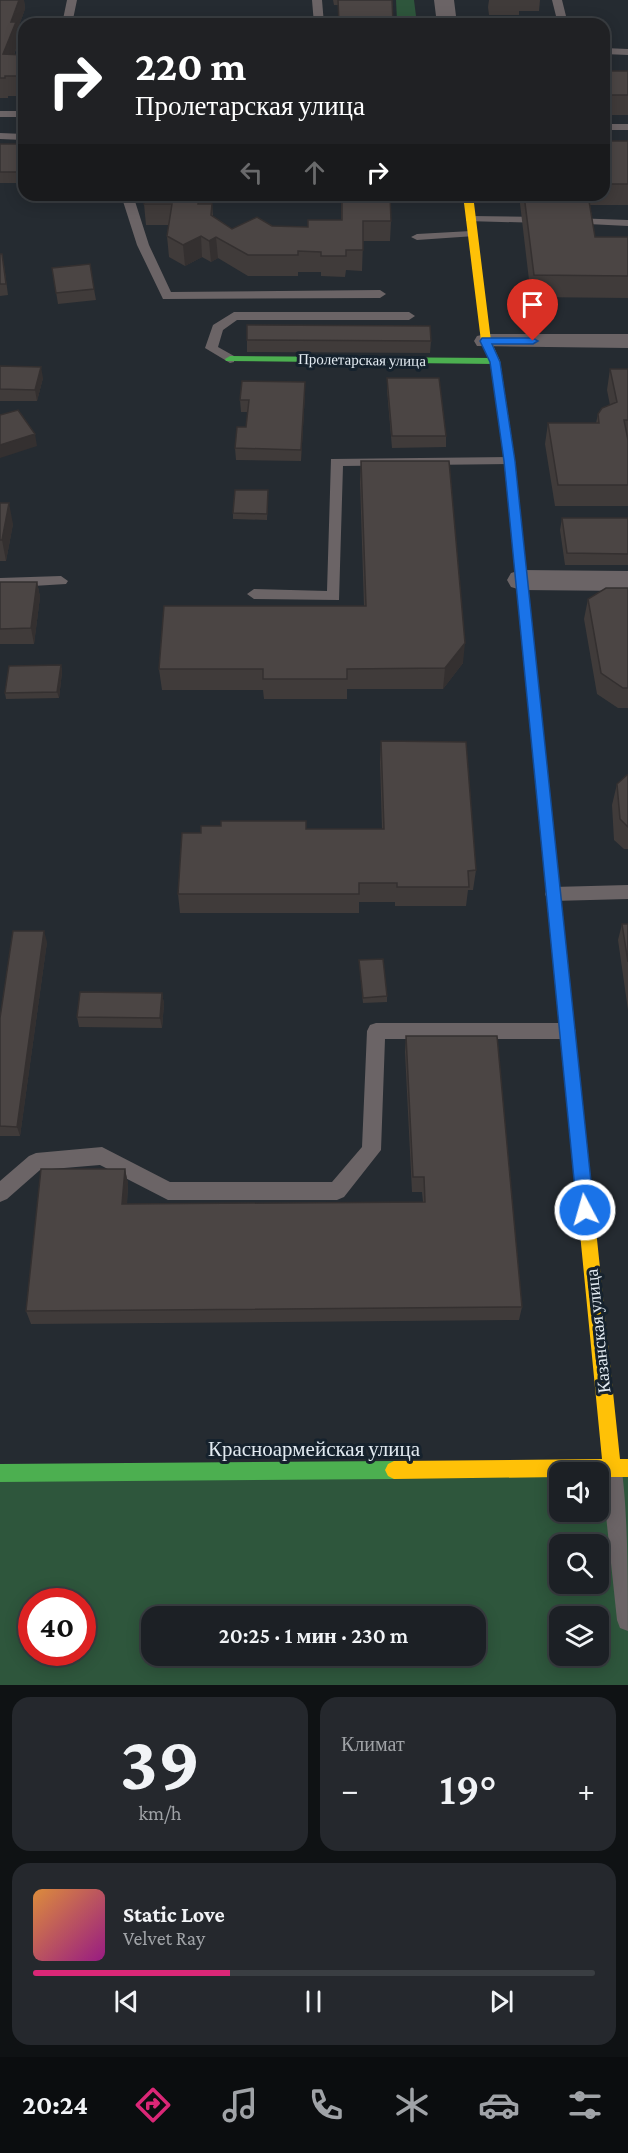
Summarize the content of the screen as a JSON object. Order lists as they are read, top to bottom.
{
  "streets": {
    "street": ["Пролетарская улица", "Казанская улица", "Красноармейская улица"]
  },
  "crossings": [
    ["Пролетарская улица", "Казанская улица"],
    ["Казанская улица", "Красноармейская улица"]
  ],
  "page": {
    "turn": ["220 m", "Пролетарская улица"],
    "limit": "40",
    "trip": "20:25 · 1 мин · 230 m",
    "tile": [
      ["39", "km/h"],
      "Климат"
    ],
    "heat": ["−", "19°", "+"],
    "song": ["Static Love", "Velvet Ray"],
    "tabs": "20:24"
  }
}
